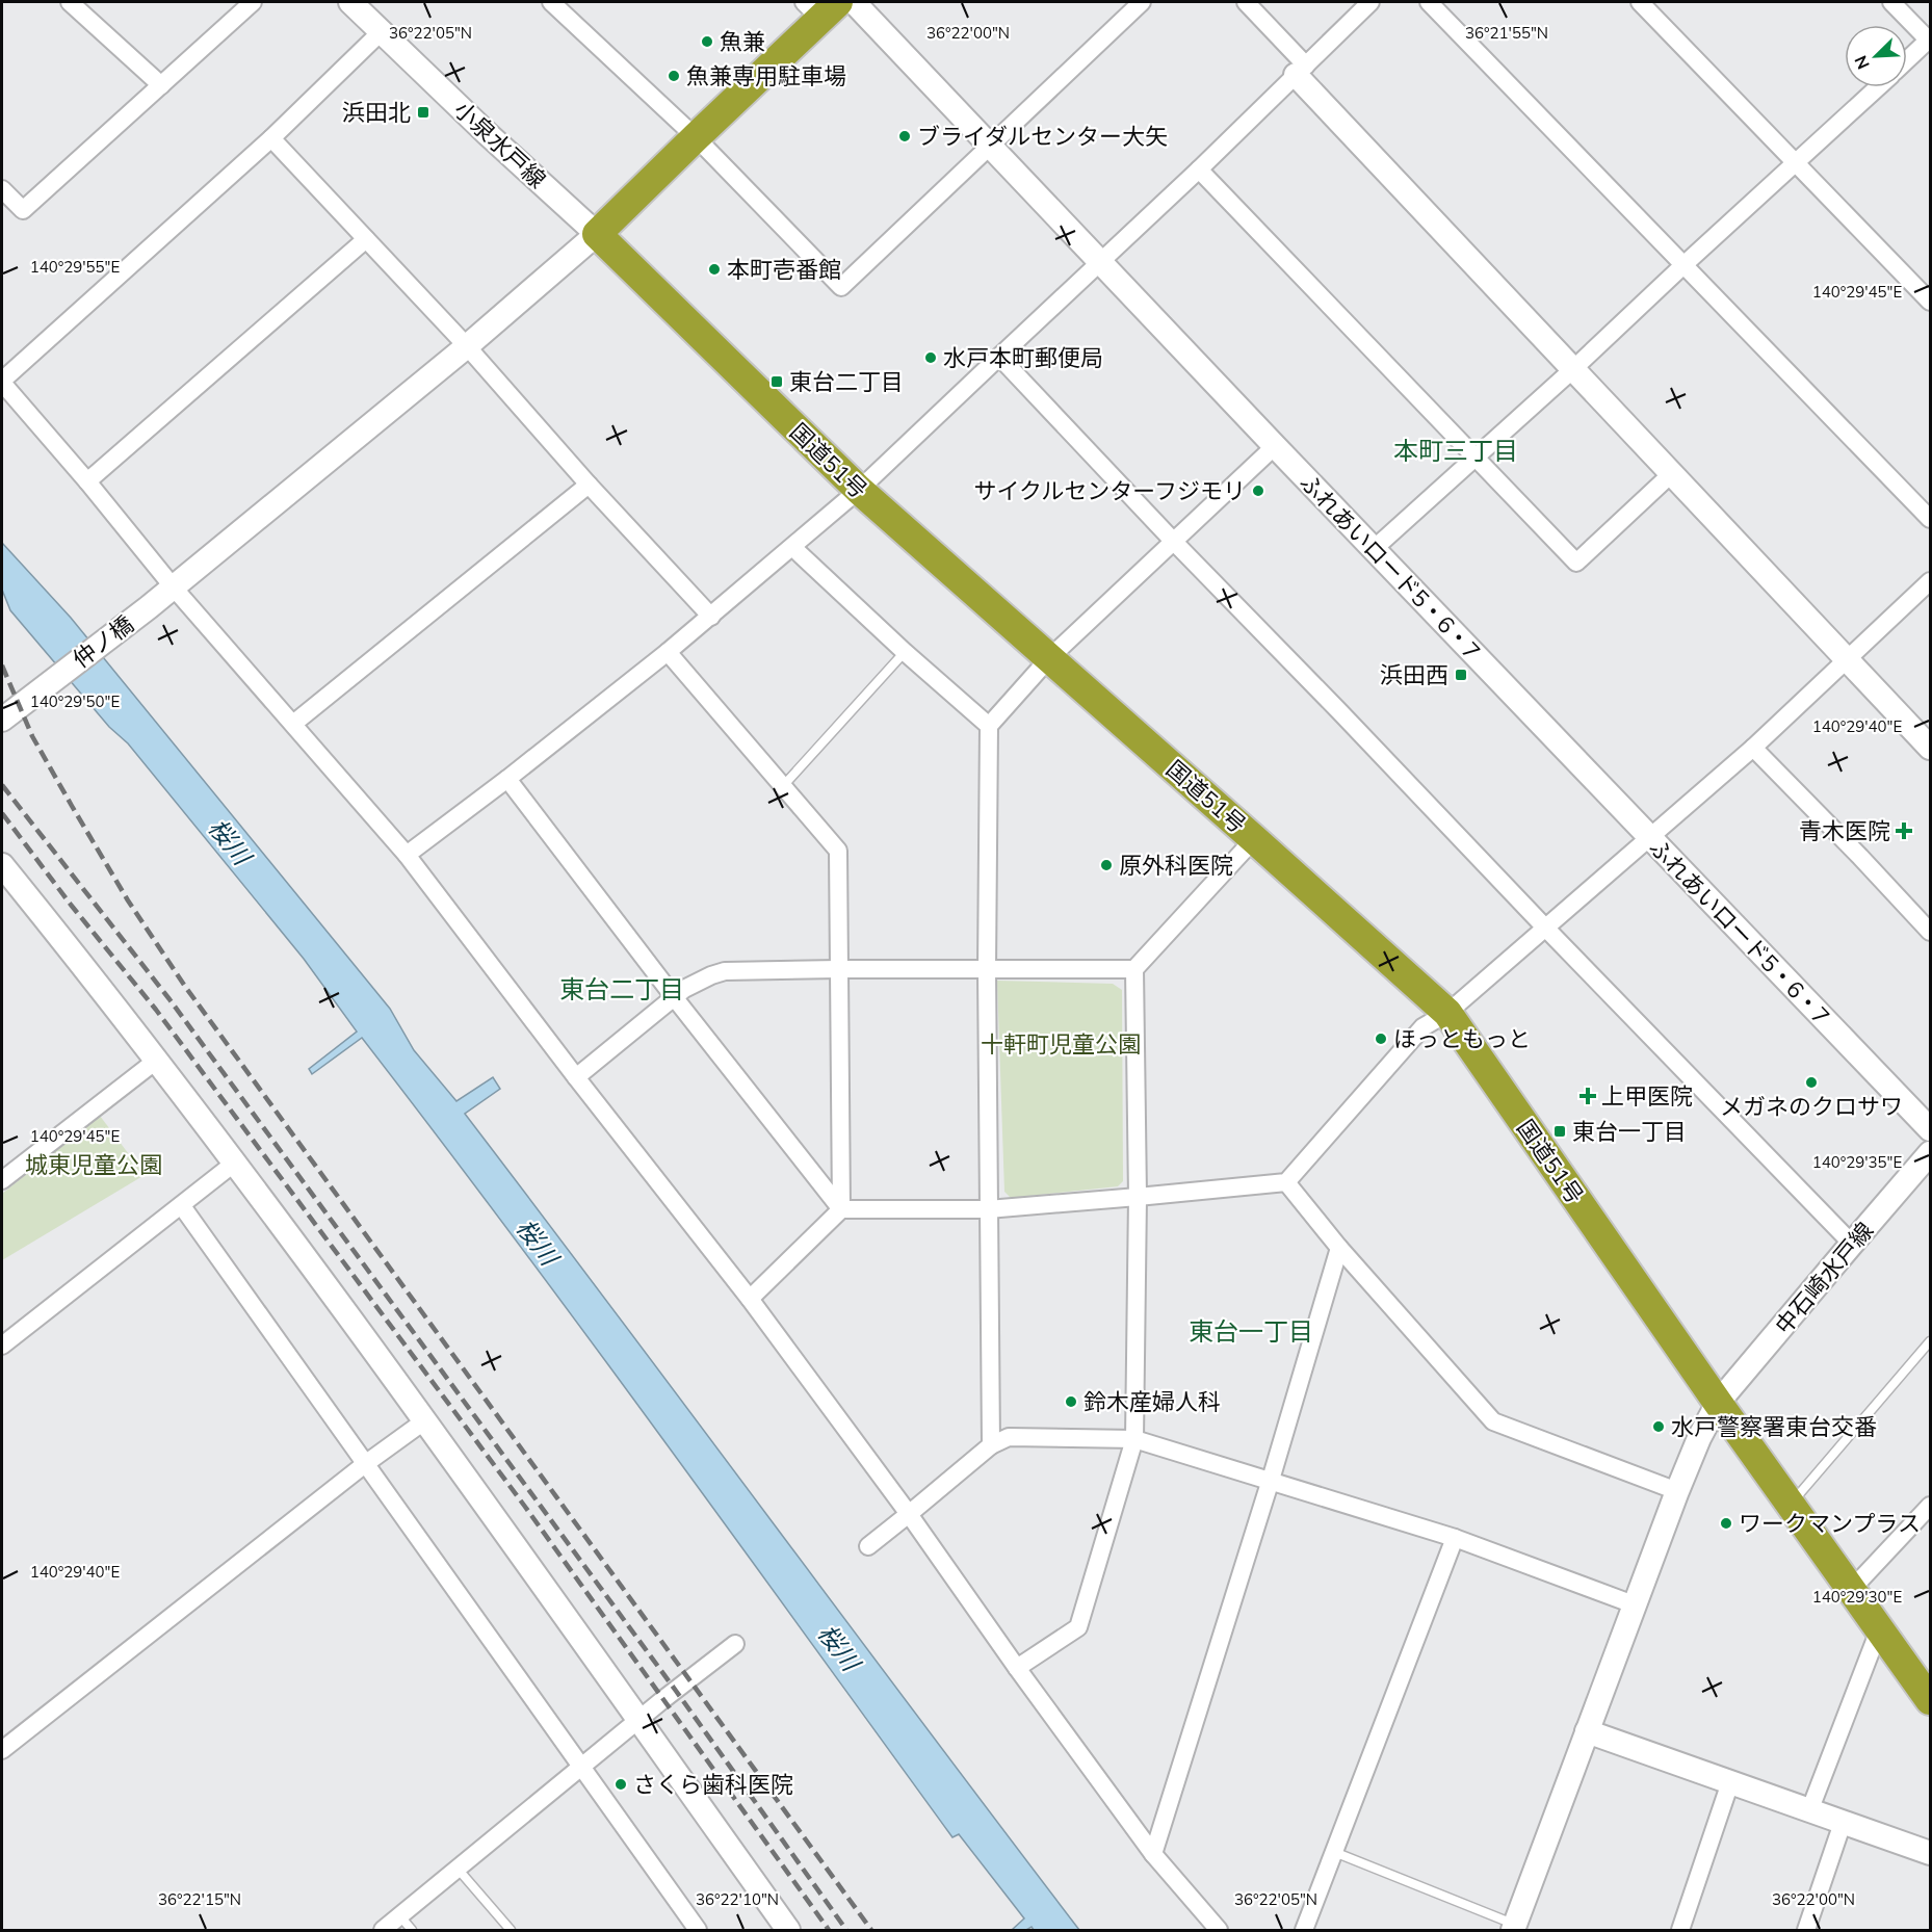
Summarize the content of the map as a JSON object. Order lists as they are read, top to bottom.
{
  "streets": {
    "highway": ["国道51号"],
    "street": [
      "小泉水戸線",
      "ふれあいロード5・6・7",
      "仲ノ橋",
      "中石崎水戸線"
    ]
  },
  "crossings": [
    ["小泉水戸線", "国道51号"],
    ["小泉水戸線", "仲ノ橋"],
    ["国道51号", "仲ノ橋"],
    ["国道51号", "中石崎水戸線"]
  ],
  "districts": ["本町三丁目", "東台二丁目", "東台一丁目"],
  "water": ["桜川"],
  "parks": ["十軒町児童公園", "城東児童公園"],
  "places": {
    "other": [
      "魚兼",
      "魚兼専用駐車場",
      "ブライダルセンター大矢",
      "本町壱番館",
      "水戸本町郵便局",
      "サイクルセンターフジモリ",
      "原外科医院",
      "ほっともっと",
      "メガネのクロサワ",
      "鈴木産婦人科",
      "水戸警察署東台交番",
      "ワークマンプラス",
      "さくら歯科医院"
    ],
    "transit": [
      "浜田北",
      "東台二丁目",
      "浜田西",
      "東台一丁目"
    ],
    "health": ["青木医院", "上甲医院"]
  },
  "north": "bottom left",
  "coordinates": [
    "36°21'55\"N",
    "36°22'05\"N",
    "36°22'00\"N",
    "140°29'55\"E",
    "140°29'45\"E",
    "140°29'50\"E",
    "140°29'40\"E",
    "140°29'35\"E",
    "140°29'30\"E",
    "36°22'15\"N",
    "36°22'10\"N"
  ]
}
